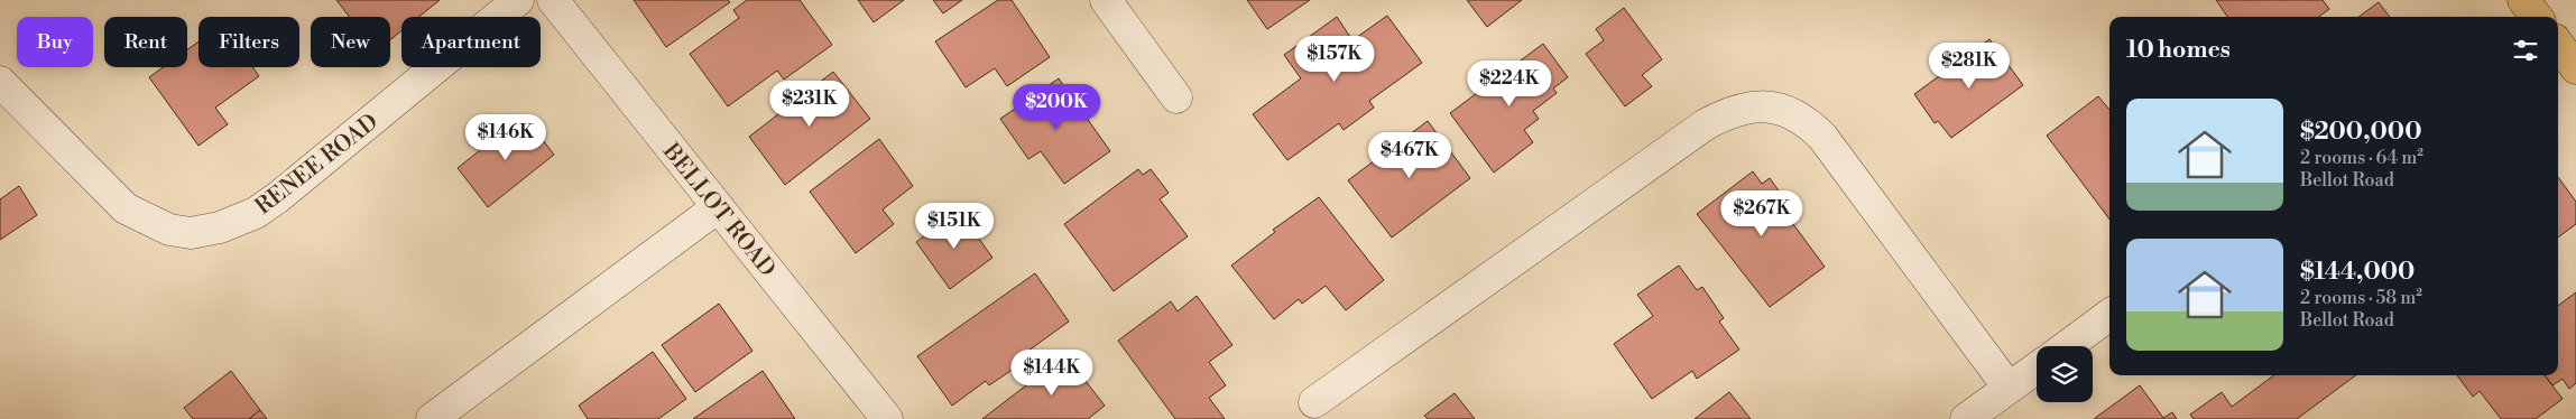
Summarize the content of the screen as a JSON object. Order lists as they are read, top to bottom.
{
  "streets": {
    "street": ["RENEE ROAD", "BELLOT ROAD"]
  },
  "page": {
    "chip": [
      "Buy",
      "Rent",
      "Filters",
      "New",
      "Apartment"
    ],
    "heading": "10 homes",
    "price": [
      "$157K",
      "$281K",
      "$224K",
      "$231K",
      "$200K",
      "$146K",
      "$467K",
      "$267K",
      "$151K",
      "$144K"
    ],
    "list": [
      {
        "name": "$200,000",
        "note": "2 rooms · 64 m² · Bellot Road"
      },
      {
        "name": "$144,000",
        "note": "2 rooms · 58 m² · Bellot Road"
      }
    ]
  }
}
